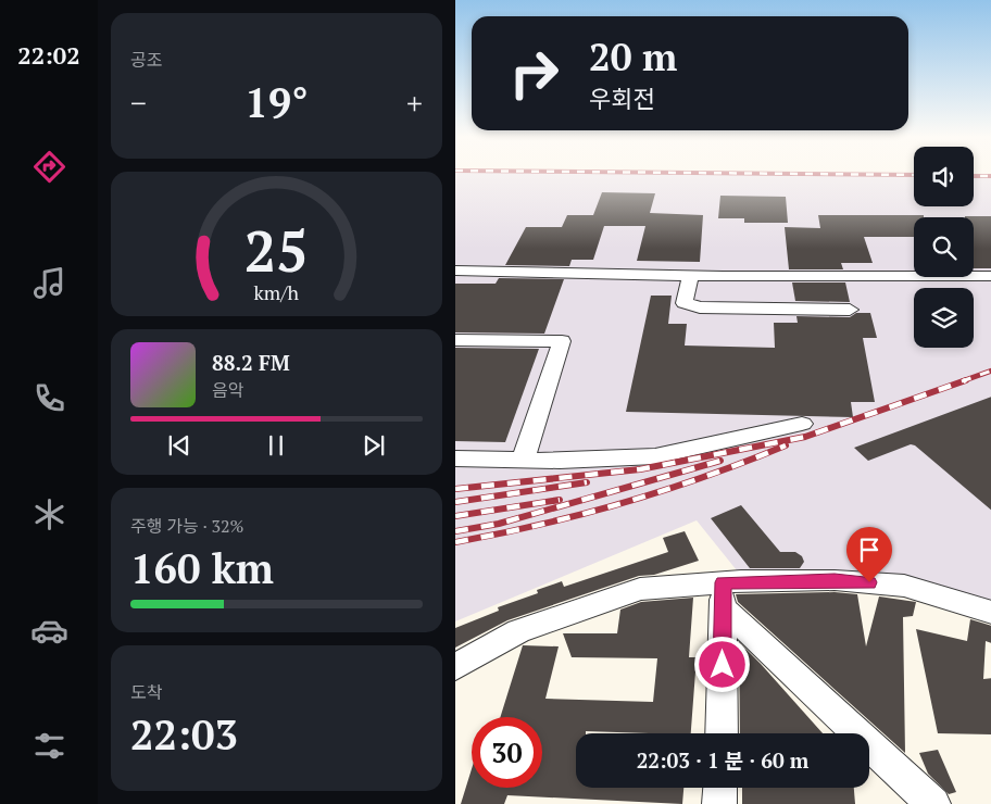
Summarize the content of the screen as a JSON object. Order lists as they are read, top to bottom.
{
  "page": {
    "tabs": "22:02",
    "tile": [
      "공조",
      ["주행 가능 · 32%", "160 km"],
      ["도착", "22:03"]
    ],
    "turn": ["20 m", "우회전"],
    "heat": ["−", "19°", "+"],
    "song": ["88.2 FM", "음악"],
    "limit": "30",
    "trip": "22:03 · 1 분 · 60 m",
    "gauge": ["25", "km/h"]
  }
}
